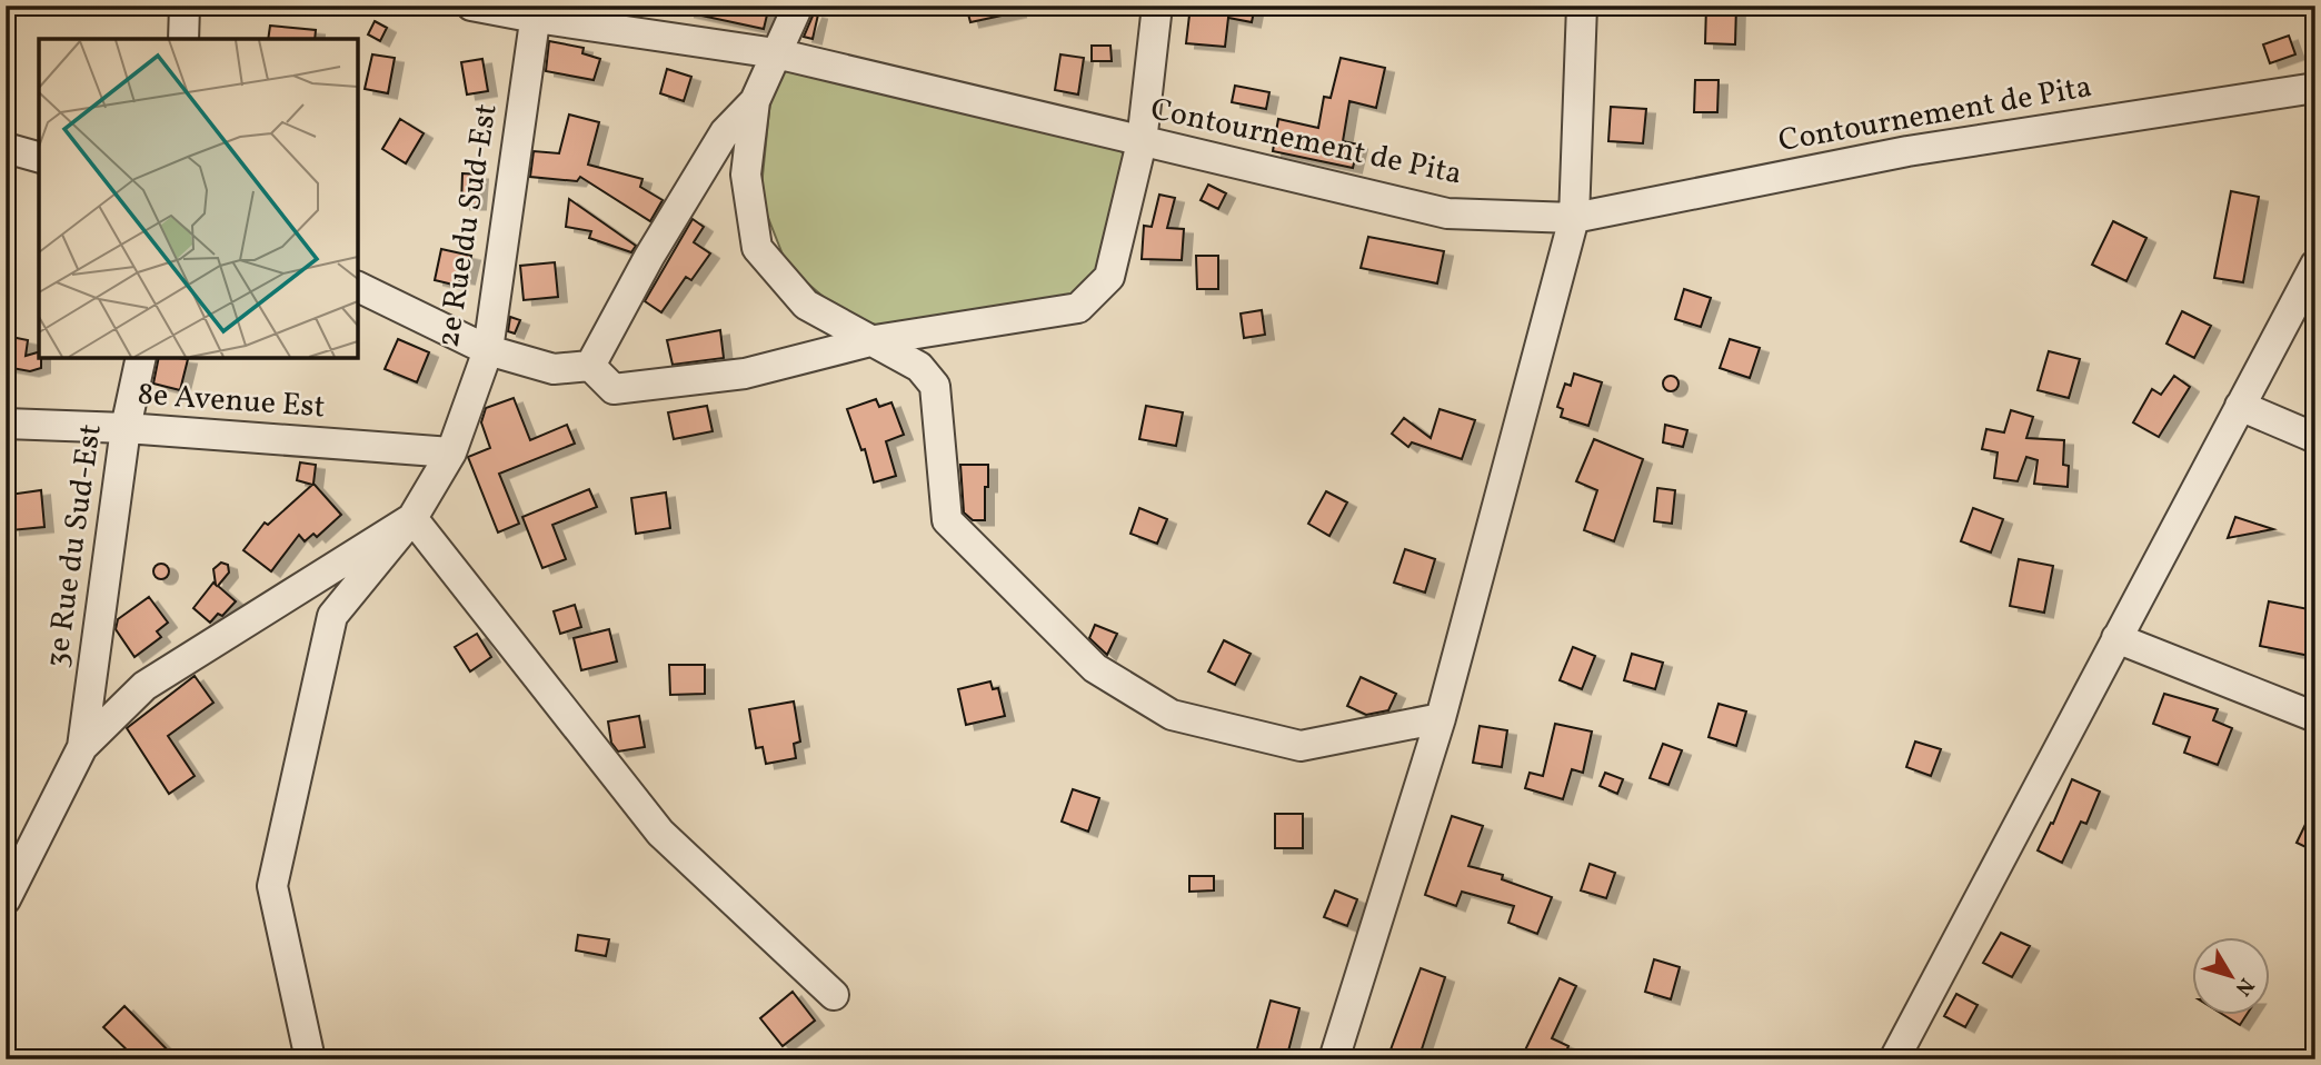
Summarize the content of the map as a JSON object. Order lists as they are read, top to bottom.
{
  "streets": {
    "street": [
      "Contournement de Pita",
      "2e Rue du Sud-Est",
      "8e Avenue Est",
      "3e Rue du Sud-Est"
    ]
  },
  "crossings": [
    ["Contournement de Pita", "2e Rue du Sud-Est"],
    ["2e Rue du Sud-Est", "8e Avenue Est"],
    ["8e Avenue Est", "3e Rue du Sud-Est"]
  ],
  "north": "bottom right"
}
